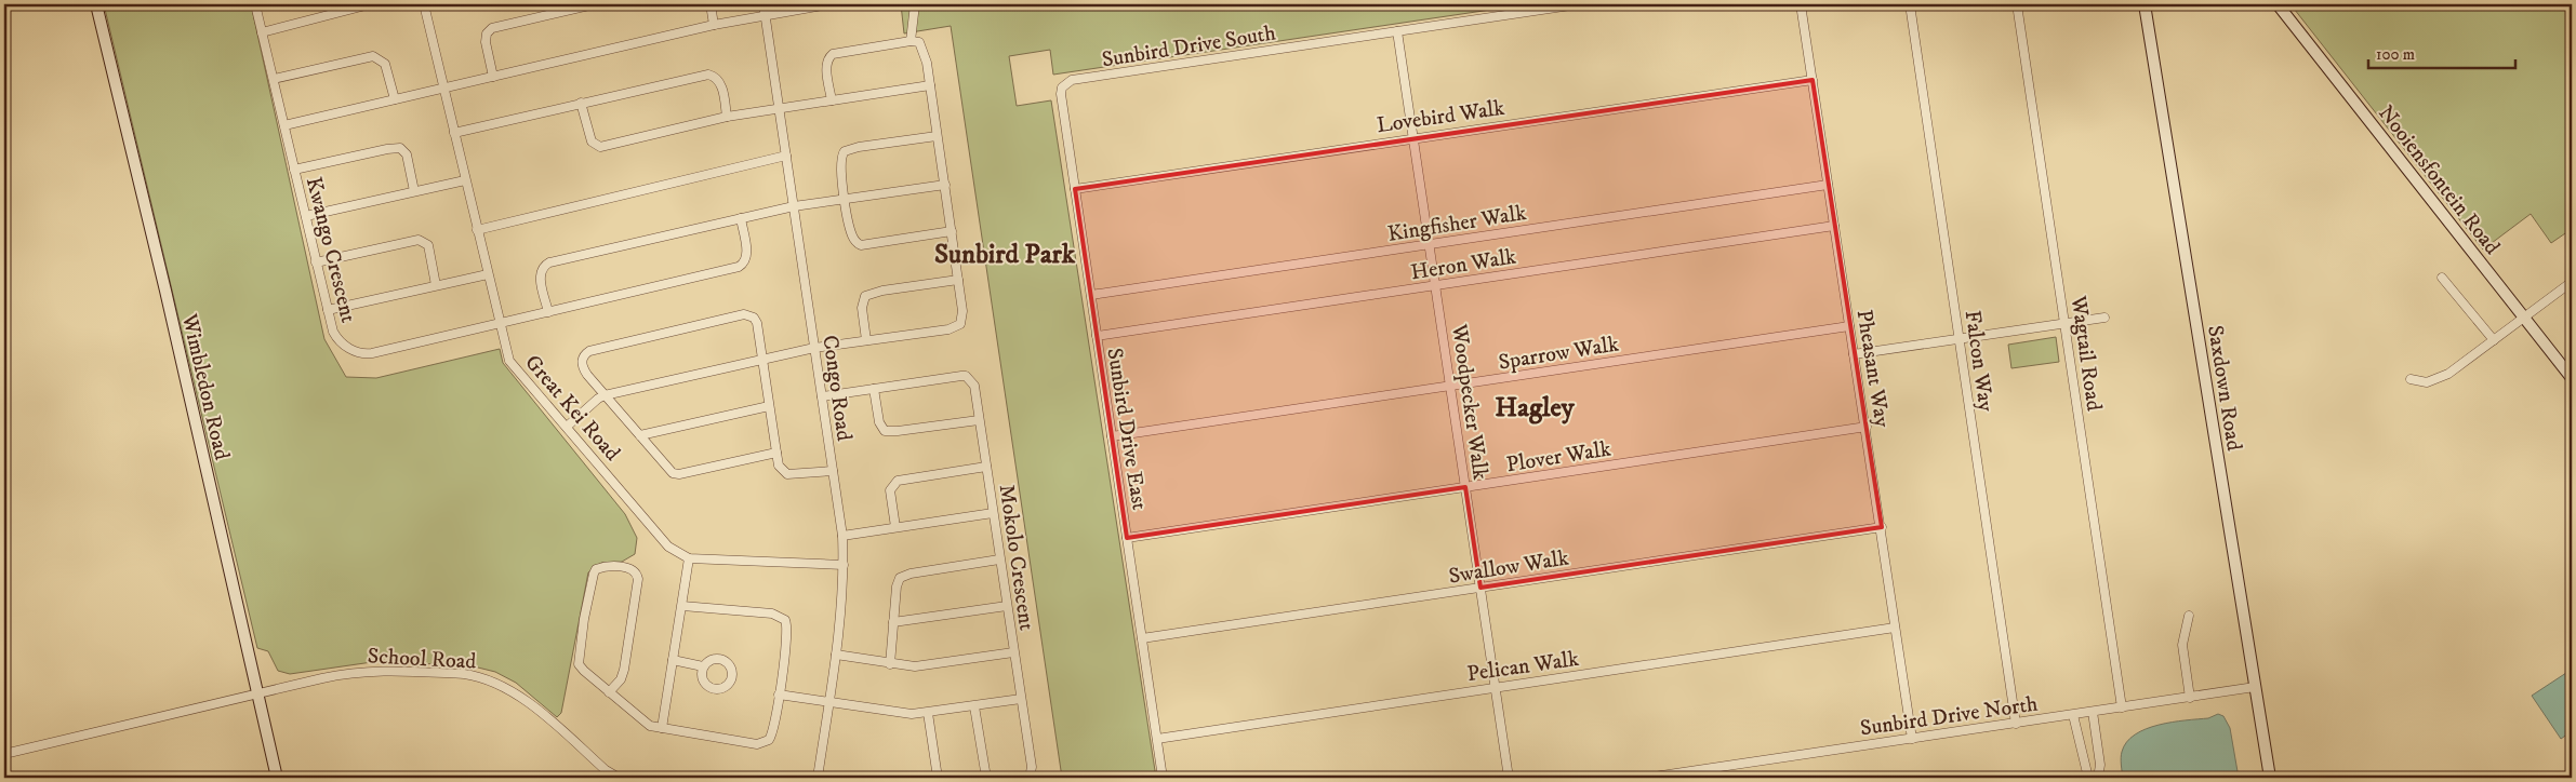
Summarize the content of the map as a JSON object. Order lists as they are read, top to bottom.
{
  "streets": {
    "street": [
      "Sunbird Drive South",
      "Lovebird Walk",
      "Nooiensfontein Road",
      "Kingfisher Walk",
      "Kwango Crescent",
      "Heron Walk",
      "Sparrow Walk",
      "Wagtail Road",
      "Falcon Way",
      "Pheasant Way",
      "Wimbledon Road",
      "Congo Road",
      "Saxdown Road",
      "Woodpecker Walk",
      "Great Kei Road",
      "Sunbird Drive East",
      "Plover Walk",
      "Mokolo Crescent",
      "Swallow Walk",
      "School Road",
      "Pelican Walk",
      "Sunbird Drive North"
    ]
  },
  "crossings": [
    ["Sunbird Drive South", "Woodpecker Walk"],
    ["Sunbird Drive South", "Sunbird Drive East"],
    ["Lovebird Walk", "Pheasant Way"],
    ["Lovebird Walk", "Woodpecker Walk"],
    ["Lovebird Walk", "Sunbird Drive East"],
    ["Kingfisher Walk", "Pheasant Way"],
    ["Kingfisher Walk", "Woodpecker Walk"],
    ["Kingfisher Walk", "Sunbird Drive East"],
    ["Kwango Crescent", "Great Kei Road"],
    ["Heron Walk", "Pheasant Way"],
    ["Heron Walk", "Woodpecker Walk"],
    ["Heron Walk", "Sunbird Drive East"],
    ["Sparrow Walk", "Pheasant Way"],
    ["Sparrow Walk", "Woodpecker Walk"],
    ["Sparrow Walk", "Sunbird Drive East"],
    ["Wagtail Road", "Sunbird Drive North"],
    ["Falcon Way", "Sunbird Drive North"],
    ["Pheasant Way", "Plover Walk"],
    ["Pheasant Way", "Swallow Walk"],
    ["Pheasant Way", "Pelican Walk"],
    ["Pheasant Way", "Sunbird Drive North"],
    ["Wimbledon Road", "School Road"],
    ["Congo Road", "Mokolo Crescent"],
    ["Saxdown Road", "Sunbird Drive North"],
    ["Woodpecker Walk", "Plover Walk"],
    ["Woodpecker Walk", "Swallow Walk"],
    ["Woodpecker Walk", "Pelican Walk"],
    ["Sunbird Drive East", "Plover Walk"],
    ["Sunbird Drive East", "Swallow Walk"],
    ["Sunbird Drive East", "Pelican Walk"]
  ],
  "districts": ["Sunbird Park", "Hagley"],
  "scale_bar": "100 m"
}
